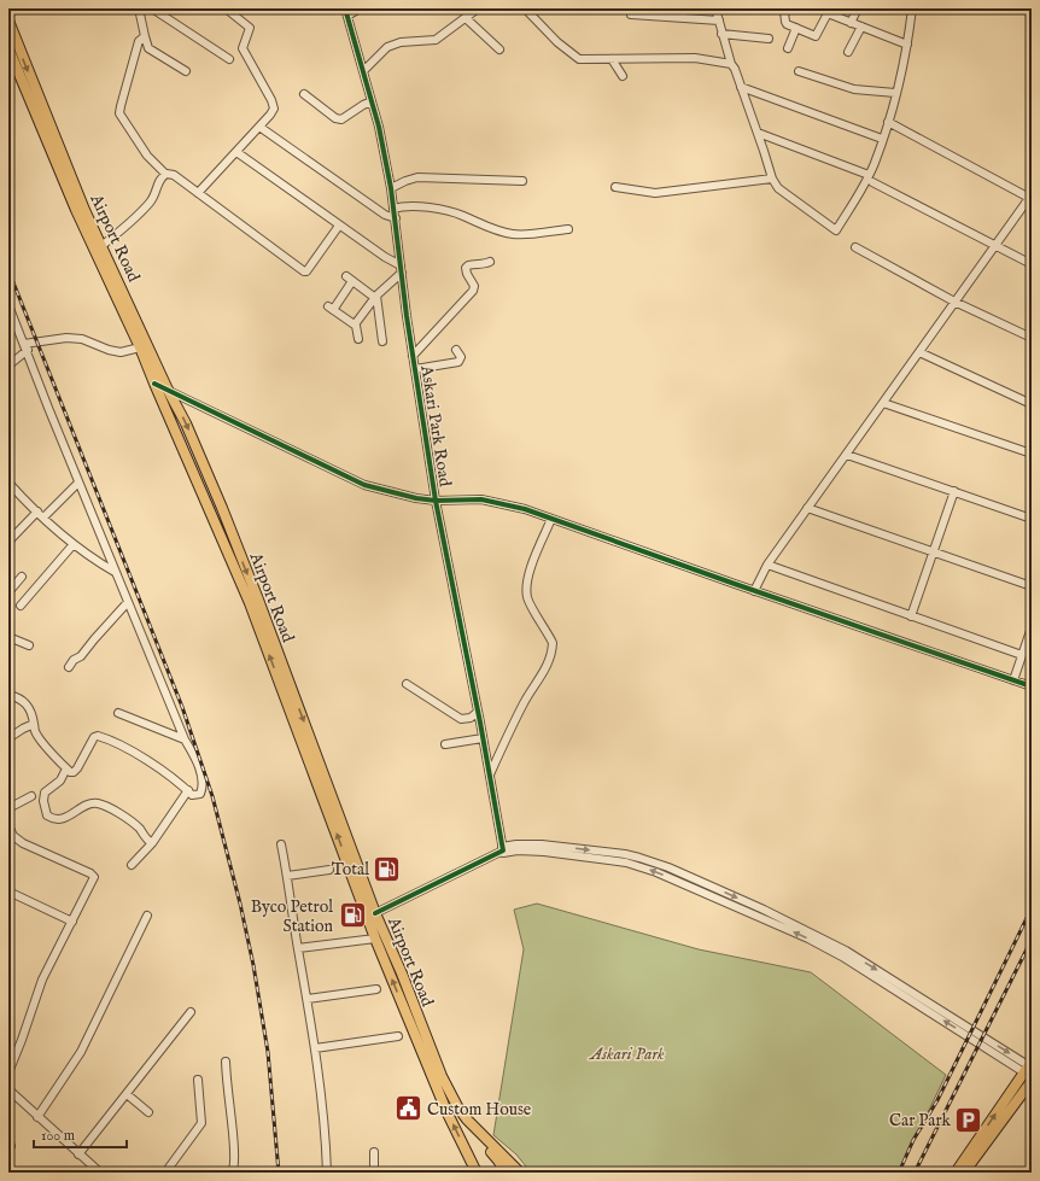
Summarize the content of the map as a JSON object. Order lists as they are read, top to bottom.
{
  "streets": {
    "main road": ["Airport Road"],
    "street": ["Askari Park Road"]
  },
  "parks": ["Askari Park"],
  "places": {
    "fuel station": ["Total", "Byco Petrol Station"],
    "public building": ["Custom House"],
    "parking": ["Car Park"]
  },
  "scale_bar": "100 m"
}
